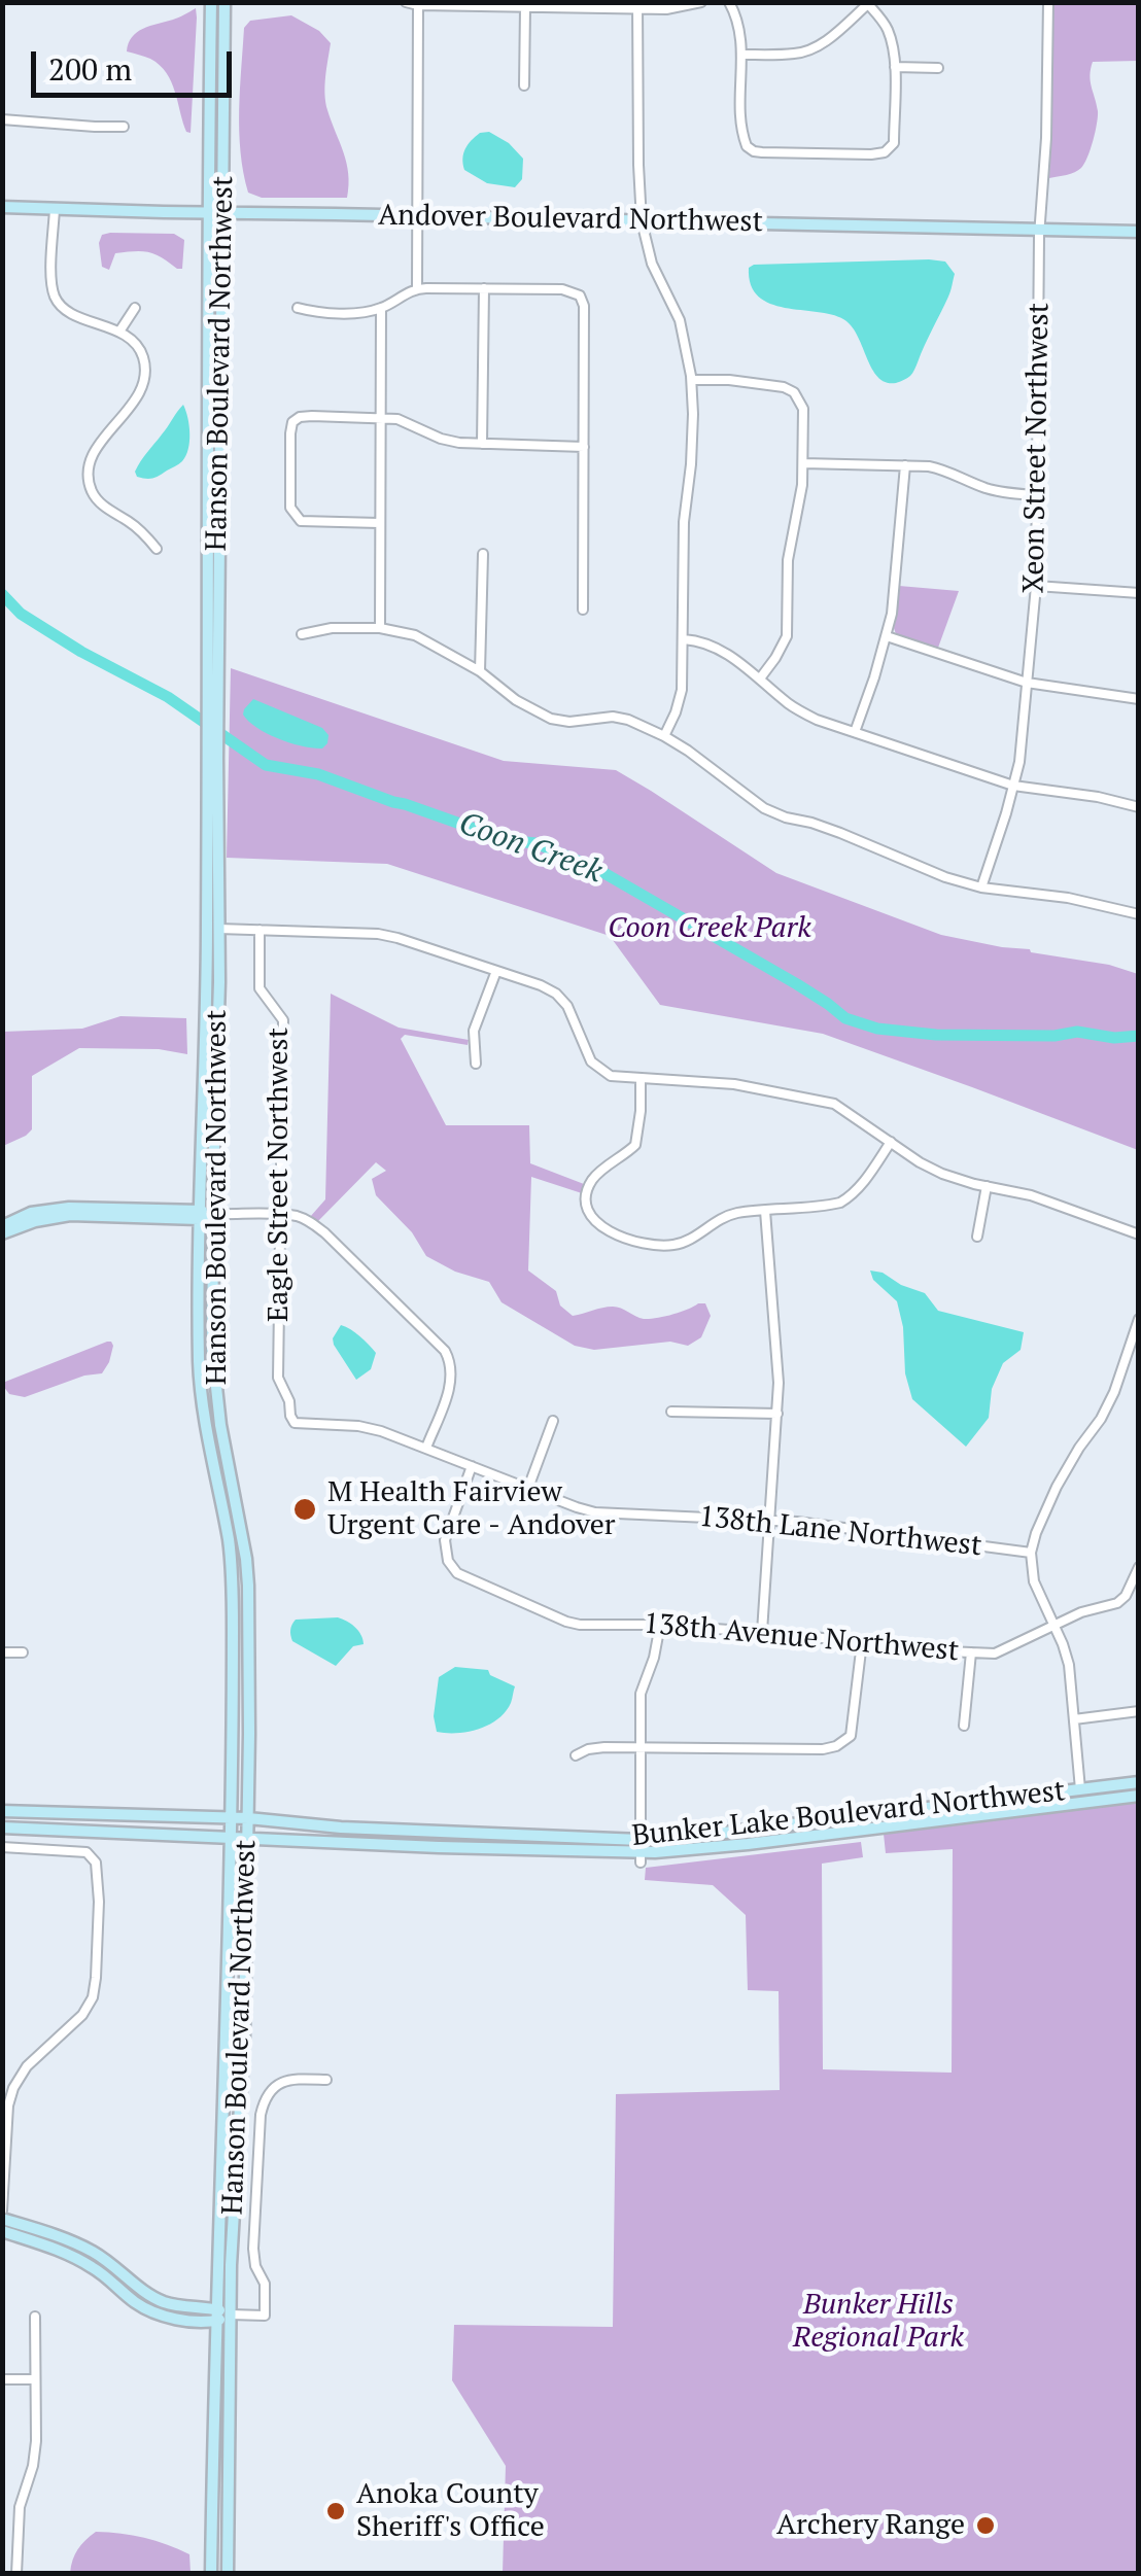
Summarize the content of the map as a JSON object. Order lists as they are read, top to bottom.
{
  "streets": {
    "main road": ["Andover Boulevard Northwest", "Hanson Boulevard Northwest", "Bunker Lake Boulevard Northwest"],
    "street": [
      "Xeon Street Northwest",
      "Eagle Street Northwest",
      "138th Lane Northwest",
      "138th Avenue Northwest"
    ]
  },
  "crossings": [
    ["Andover Boulevard Northwest", "Hanson Boulevard Northwest"],
    ["Andover Boulevard Northwest", "Xeon Street Northwest"],
    ["Hanson Boulevard Northwest", "Bunker Lake Boulevard Northwest"],
    ["Eagle Street Northwest", "138th Lane Northwest"],
    ["138th Lane Northwest", "138th Avenue Northwest"]
  ],
  "water": ["Coon Creek"],
  "parks": ["Coon Creek Park", "Bunker Hills Regional Park"],
  "places": ["M Health Fairview Urgent Care - Andover", "Anoka County Sheriff's Office", "Archery Range"],
  "scale_bar": "200 m"
}
